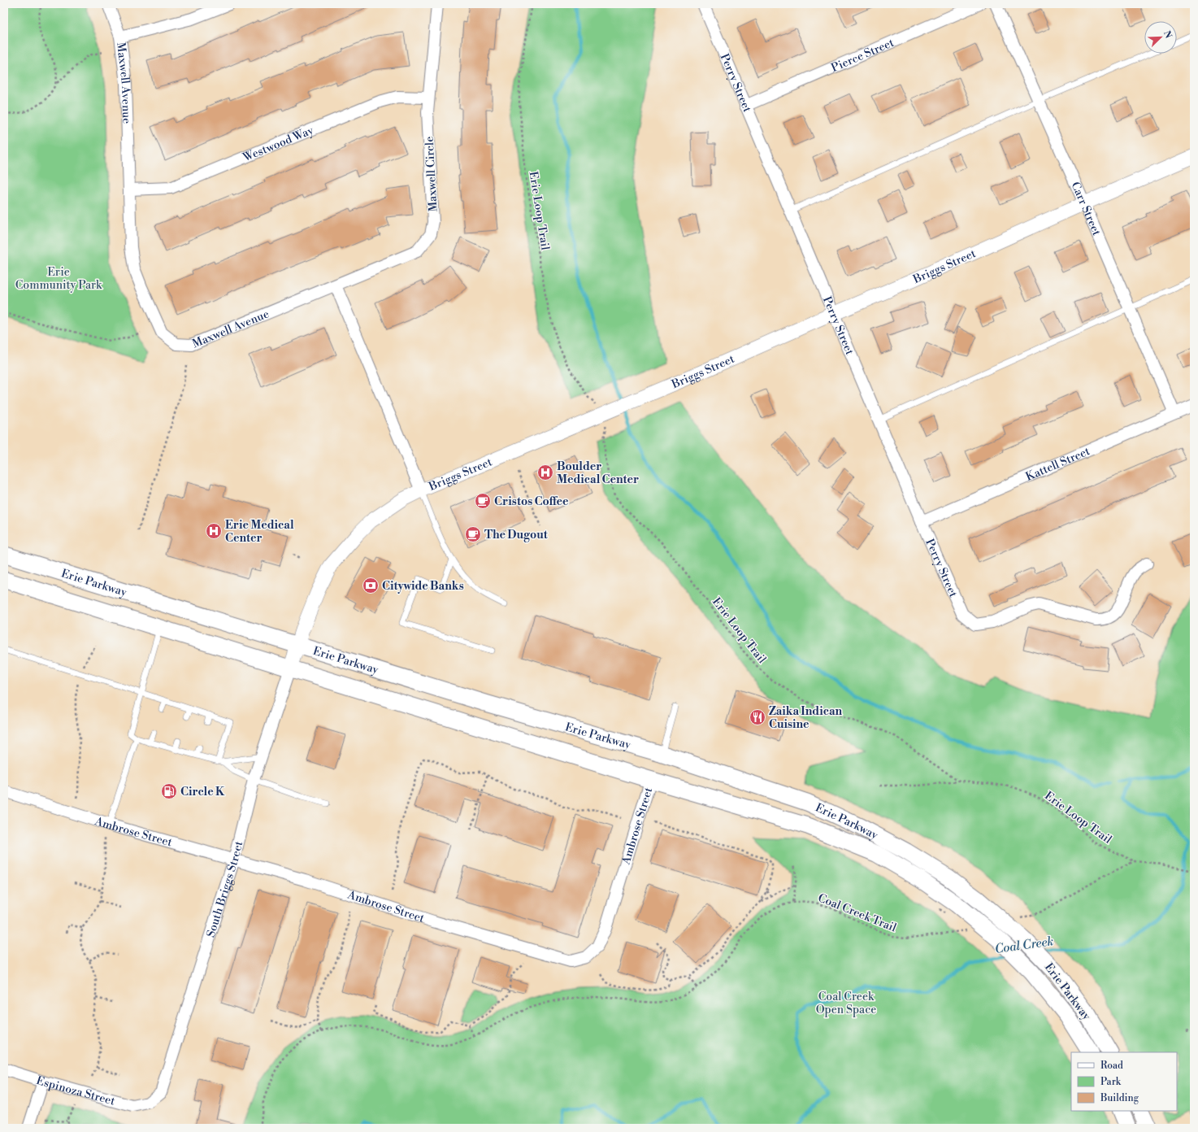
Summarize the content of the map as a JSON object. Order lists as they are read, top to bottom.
{
  "streets": {
    "main road": ["Erie Parkway"],
    "street": [
      "Pierce Street",
      "Perry Street",
      "Maxwell Avenue",
      "Westwood Way",
      "Maxwell Circle",
      "Carr Street",
      "Briggs Street",
      "Kattell Street",
      "Ambrose Street",
      "South Briggs Street",
      "Espinoza Street"
    ],
    "path": ["Erie Loop Trail", "Coal Creek Trail"]
  },
  "crossings": [
    ["Pierce Street", "Perry Street"],
    ["Perry Street", "Briggs Street"],
    ["Perry Street", "Kattell Street"],
    ["Maxwell Avenue", "Westwood Way"],
    ["Maxwell Avenue", "Maxwell Circle"],
    ["Westwood Way", "Maxwell Circle"],
    ["Carr Street", "Briggs Street"],
    ["Carr Street", "Kattell Street"],
    ["Erie Loop Trail", "Briggs Street"],
    ["Briggs Street", "Erie Parkway"],
    ["Briggs Street", "South Briggs Street"],
    ["Erie Parkway", "Ambrose Street"],
    ["Erie Parkway", "South Briggs Street"],
    ["Ambrose Street", "South Briggs Street"],
    ["South Briggs Street", "Espinoza Street"]
  ],
  "water": ["Coal Creek"],
  "parks": ["Erie Community Park", "Coal Creek Open Space"],
  "places": {
    "hospital": ["Boulder Medical Center", "Erie Medical Center"],
    "cafe": ["Cristos Coffee", "The Dugout"],
    "bank": ["Citywide Banks"],
    "restaurant": ["Zaika Indican Cuisine"],
    "fuel station": ["Circle K"]
  },
  "legend": ["Road", "Park", "Building"],
  "north": "top right"
}
